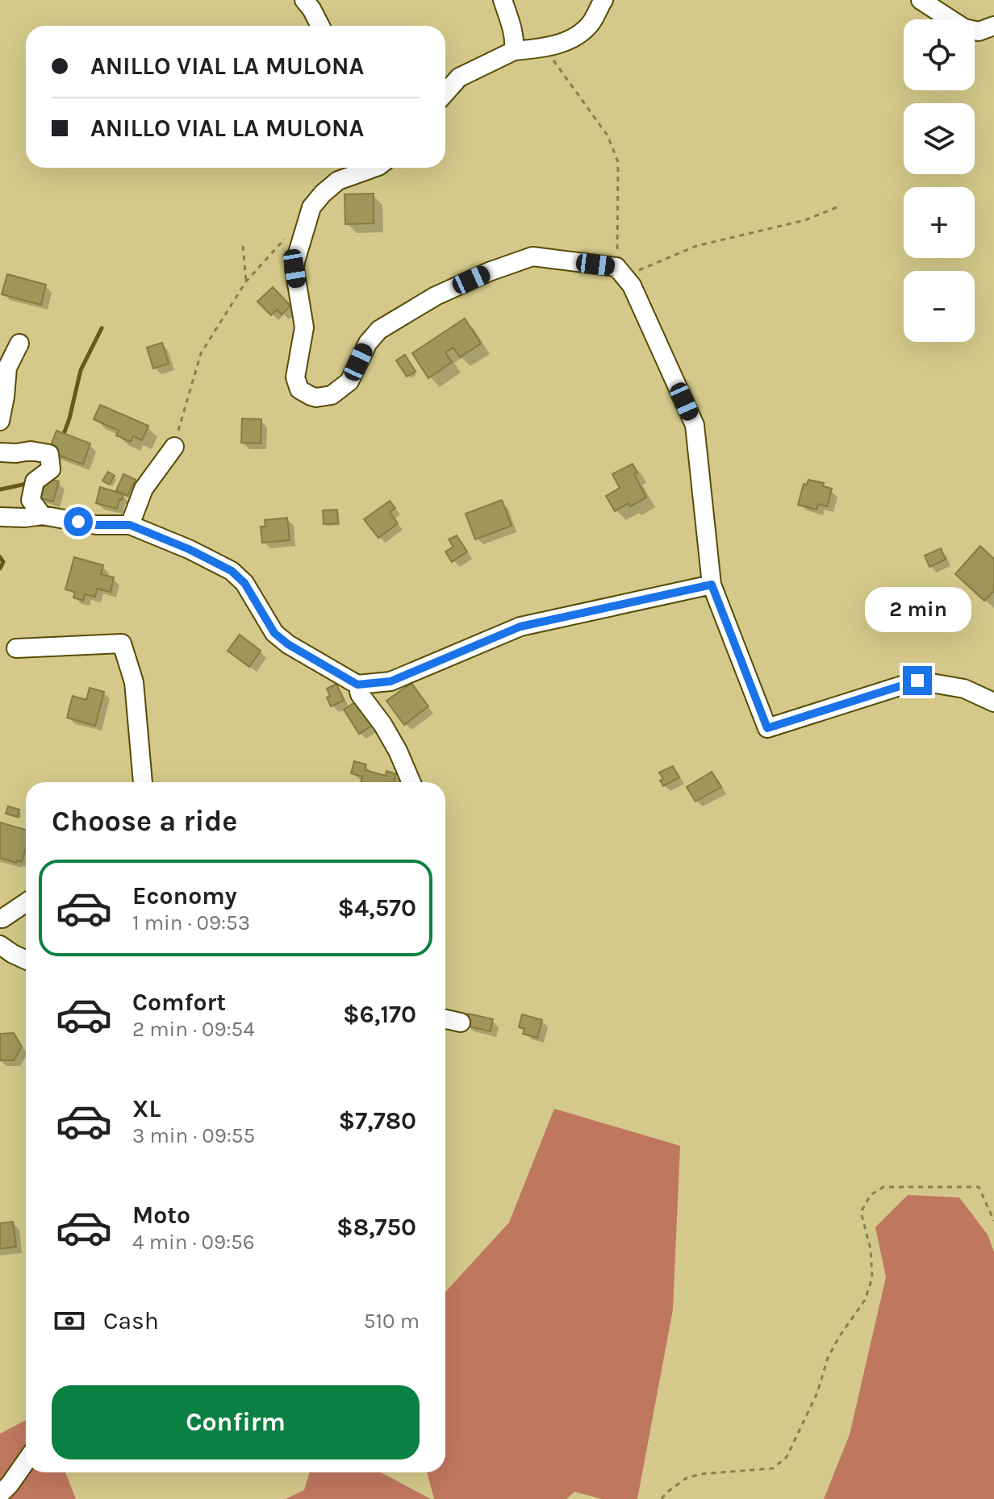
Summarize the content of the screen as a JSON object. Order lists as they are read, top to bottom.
{
  "page": {
    "map_buttons": ["+", "−"],
    "banner": ["ANILLO VIAL LA MULONA", "ANILLO VIAL LA MULONA"],
    "bubble": "2 min",
    "heading": "Choose a ride",
    "list": [
      {
        "name": "Economy",
        "note": "1 min · 09:53",
        "value": "$4,570"
      },
      {
        "name": "Comfort",
        "note": "2 min · 09:54",
        "value": "$6,170"
      },
      {
        "name": "XL",
        "note": "3 min · 09:55",
        "value": "$7,780"
      },
      {
        "name": "Moto",
        "note": "4 min · 09:56",
        "value": "$8,750"
      }
    ],
    "pay": ["Cash", "510 m"],
    "buttons": "Confirm"
  }
}
